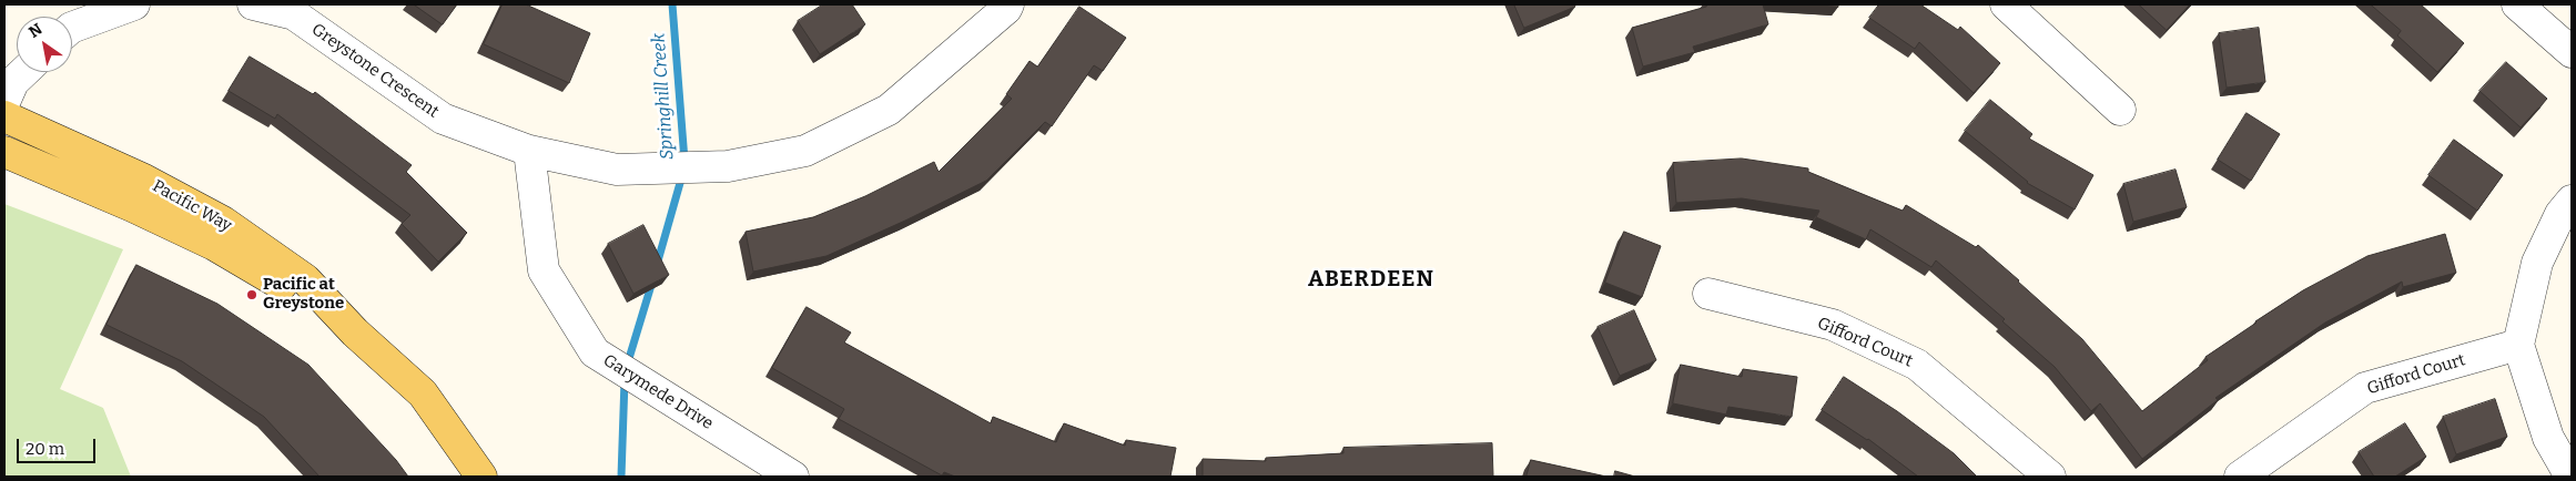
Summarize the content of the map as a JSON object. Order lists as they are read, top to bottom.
{
  "streets": {
    "main road": ["Pacific Way"],
    "street": ["Greystone Crescent", "Gifford Court", "Garymede Drive"]
  },
  "crossings": [
    ["Greystone Crescent", "Garymede Drive"]
  ],
  "districts": ["ABERDEEN"],
  "water": ["Springhill Creek"],
  "places": ["Pacific at Greystone"],
  "scale_bar": "20 m",
  "north": "top left"
}
